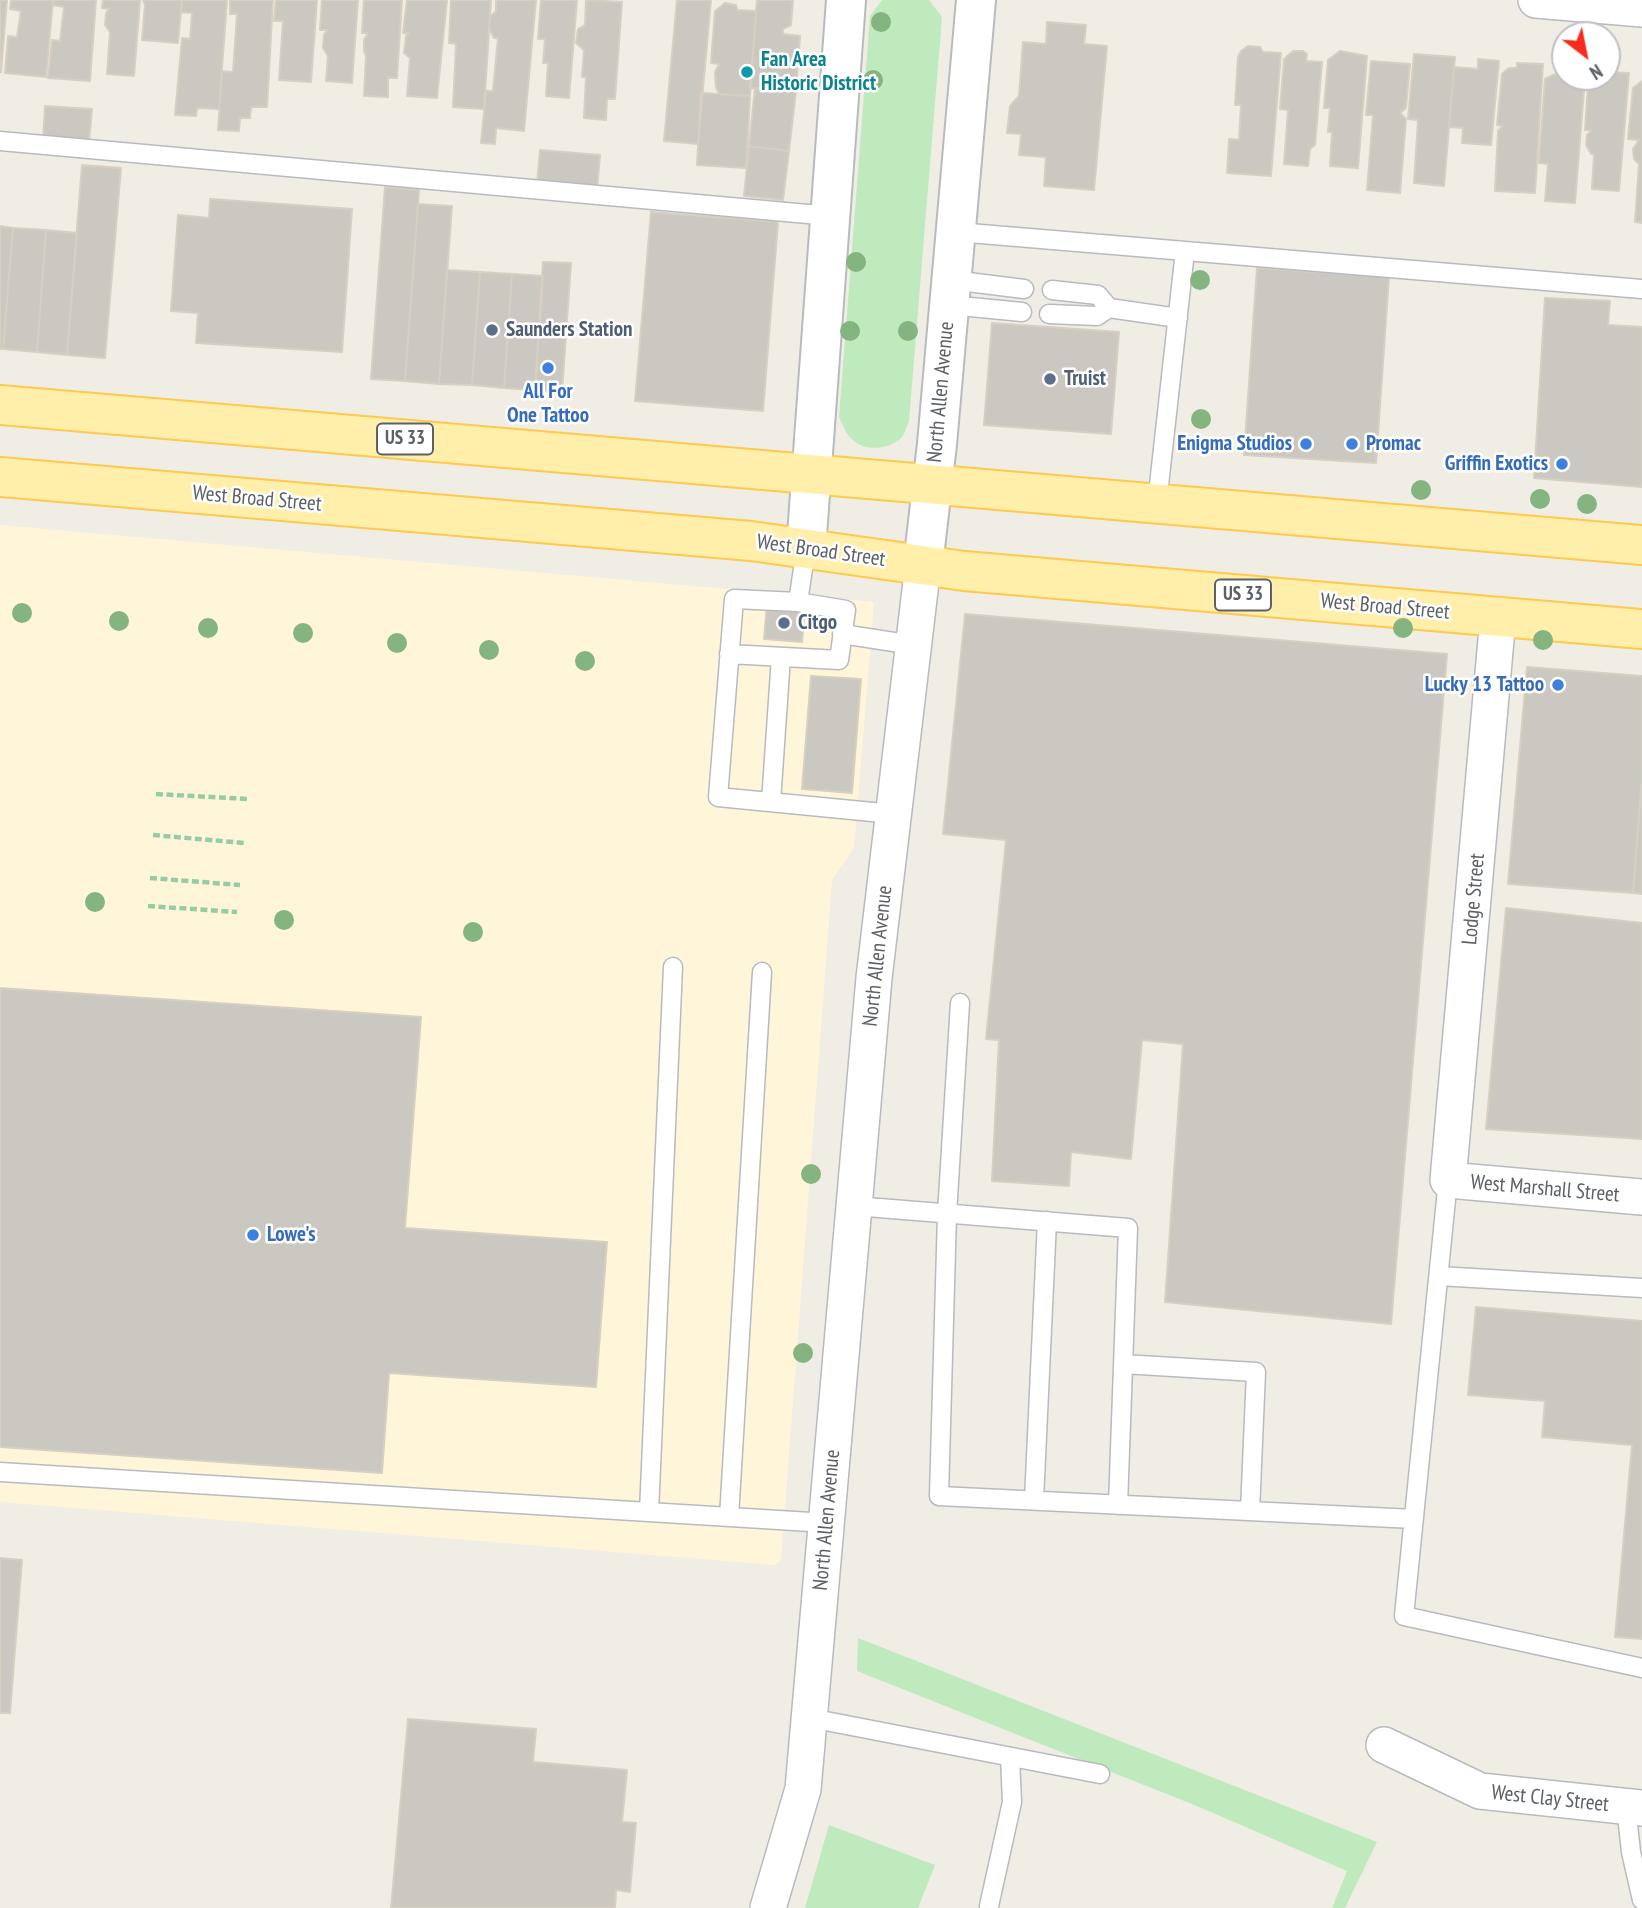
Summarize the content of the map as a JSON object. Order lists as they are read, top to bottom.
{
  "streets": {
    "main road": ["US 33", "West Broad Street"],
    "street": [
      "North Allen Avenue",
      "Lodge Street",
      "West Marshall Street",
      "West Clay Street"
    ]
  },
  "crossings": [
    ["North Allen Avenue", "US 33"],
    ["North Allen Avenue", "West Broad Street"],
    ["West Broad Street", "Lodge Street"],
    ["Lodge Street", "West Marshall Street"]
  ],
  "places": [
    "Fan Area Historic District",
    "Saunders Station",
    "All For One Tattoo",
    "Truist",
    "Enigma Studios",
    "Promac",
    "Griffin Exotics",
    "Citgo",
    "Lucky 13 Tattoo",
    "Lowe's"
  ],
  "north": "bottom right"
}
